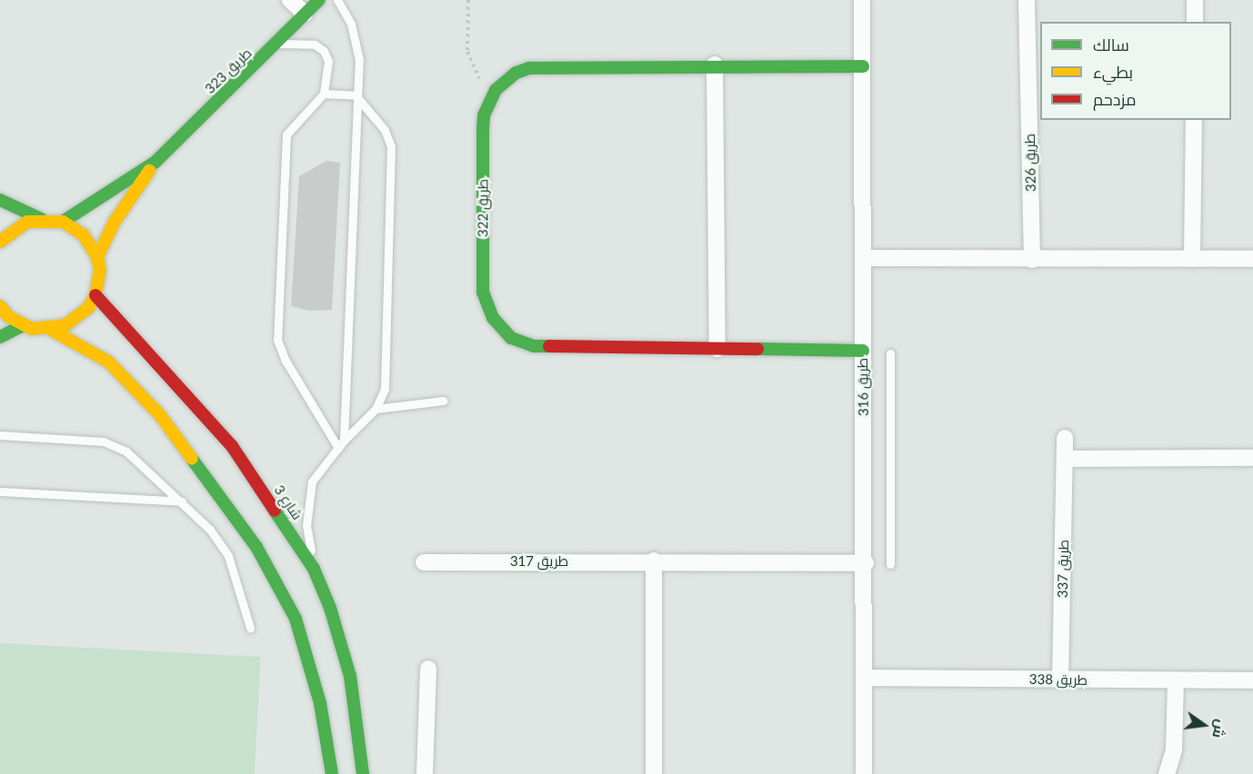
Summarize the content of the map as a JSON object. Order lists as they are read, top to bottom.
{
  "streets": {
    "street": [
      "طريق 323",
      "طريق 326",
      "طريق 322",
      "طريق 316",
      "شارع 3",
      "طريق 317",
      "طريق 337",
      "طريق 338"
    ]
  },
  "crossings": [
    ["طريق 322", "طريق 316"],
    ["طريق 316", "طريق 317"],
    ["طريق 316", "طريق 338"],
    ["طريق 337", "طريق 338"]
  ],
  "legend": ["سالك", "بطيء", "مزدحم"],
  "north": "right"
}
